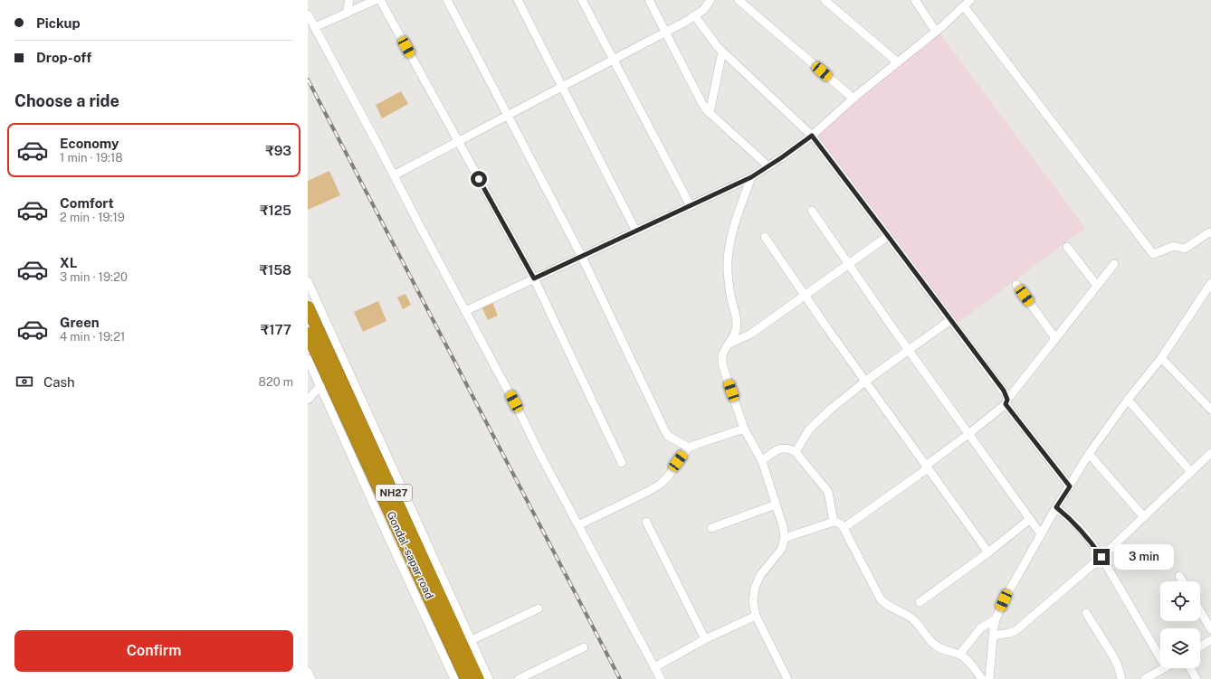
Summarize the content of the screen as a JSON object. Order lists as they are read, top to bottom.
{
  "streets": {
    "highway": ["NH27", "Gondal -sapar road"]
  },
  "page": {
    "banner": ["Pickup", "Drop-off"],
    "heading": "Choose a ride",
    "list": [
      {
        "name": "Economy",
        "note": "1 min · 19:18",
        "value": "₹93"
      },
      {
        "name": "Comfort",
        "note": "2 min · 19:19",
        "value": "₹125"
      },
      {
        "name": "XL",
        "note": "3 min · 19:20",
        "value": "₹158"
      },
      {
        "name": "Green",
        "note": "4 min · 19:21",
        "value": "₹177"
      }
    ],
    "pay": ["Cash", "820 m"],
    "bubble": "3 min",
    "buttons": "Confirm"
  }
}
